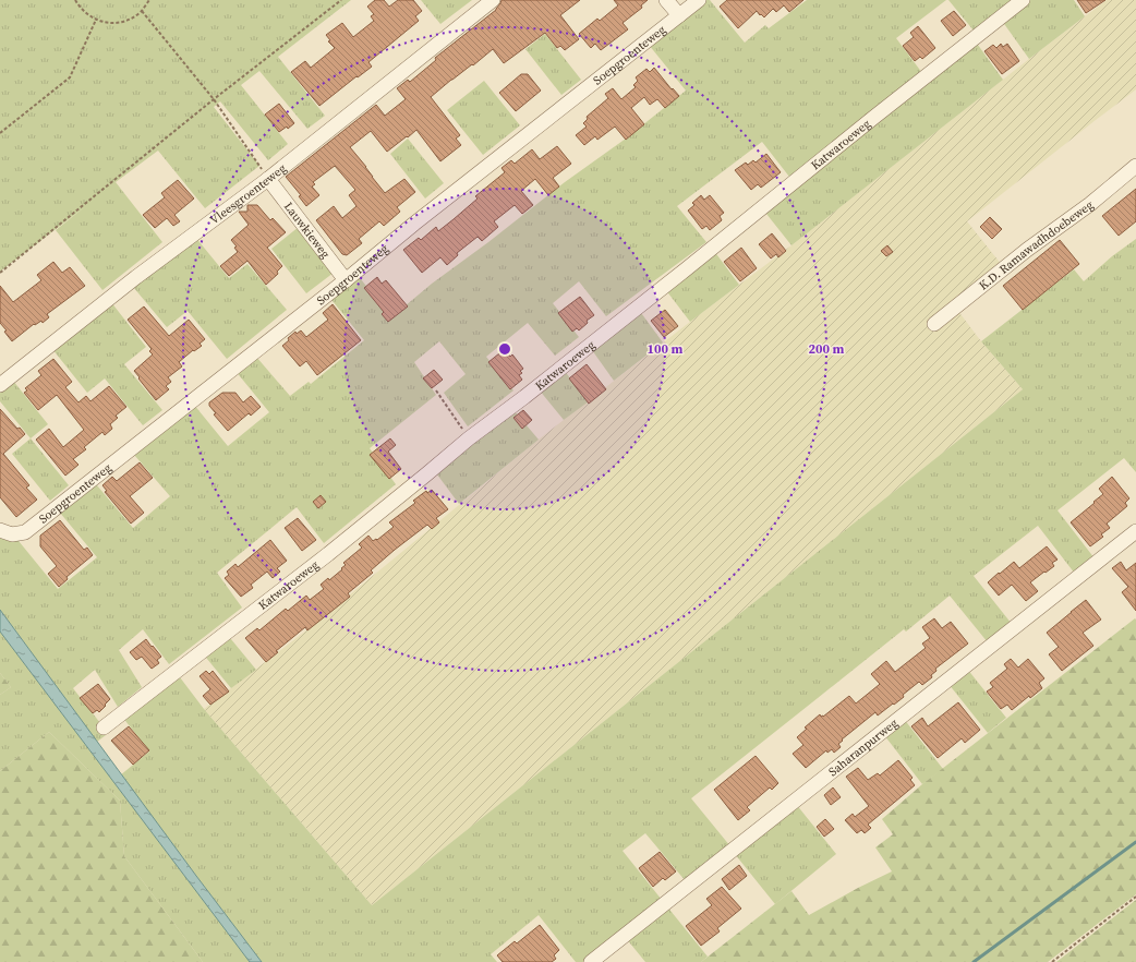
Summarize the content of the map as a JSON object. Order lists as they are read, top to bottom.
{
  "streets": {
    "street": [
      "Soepgroenteweg",
      "Katwaroeweg",
      "Vleesgroenteweg",
      "Lauwkieweg",
      "K.D. Ramawadhdoebeweg",
      "Saharanpurweg"
    ]
  },
  "crossings": [
    ["Soepgroenteweg", "Lauwkieweg"],
    ["Vleesgroenteweg", "Lauwkieweg"]
  ],
  "rings": ["100 m", "200 m"]
}
